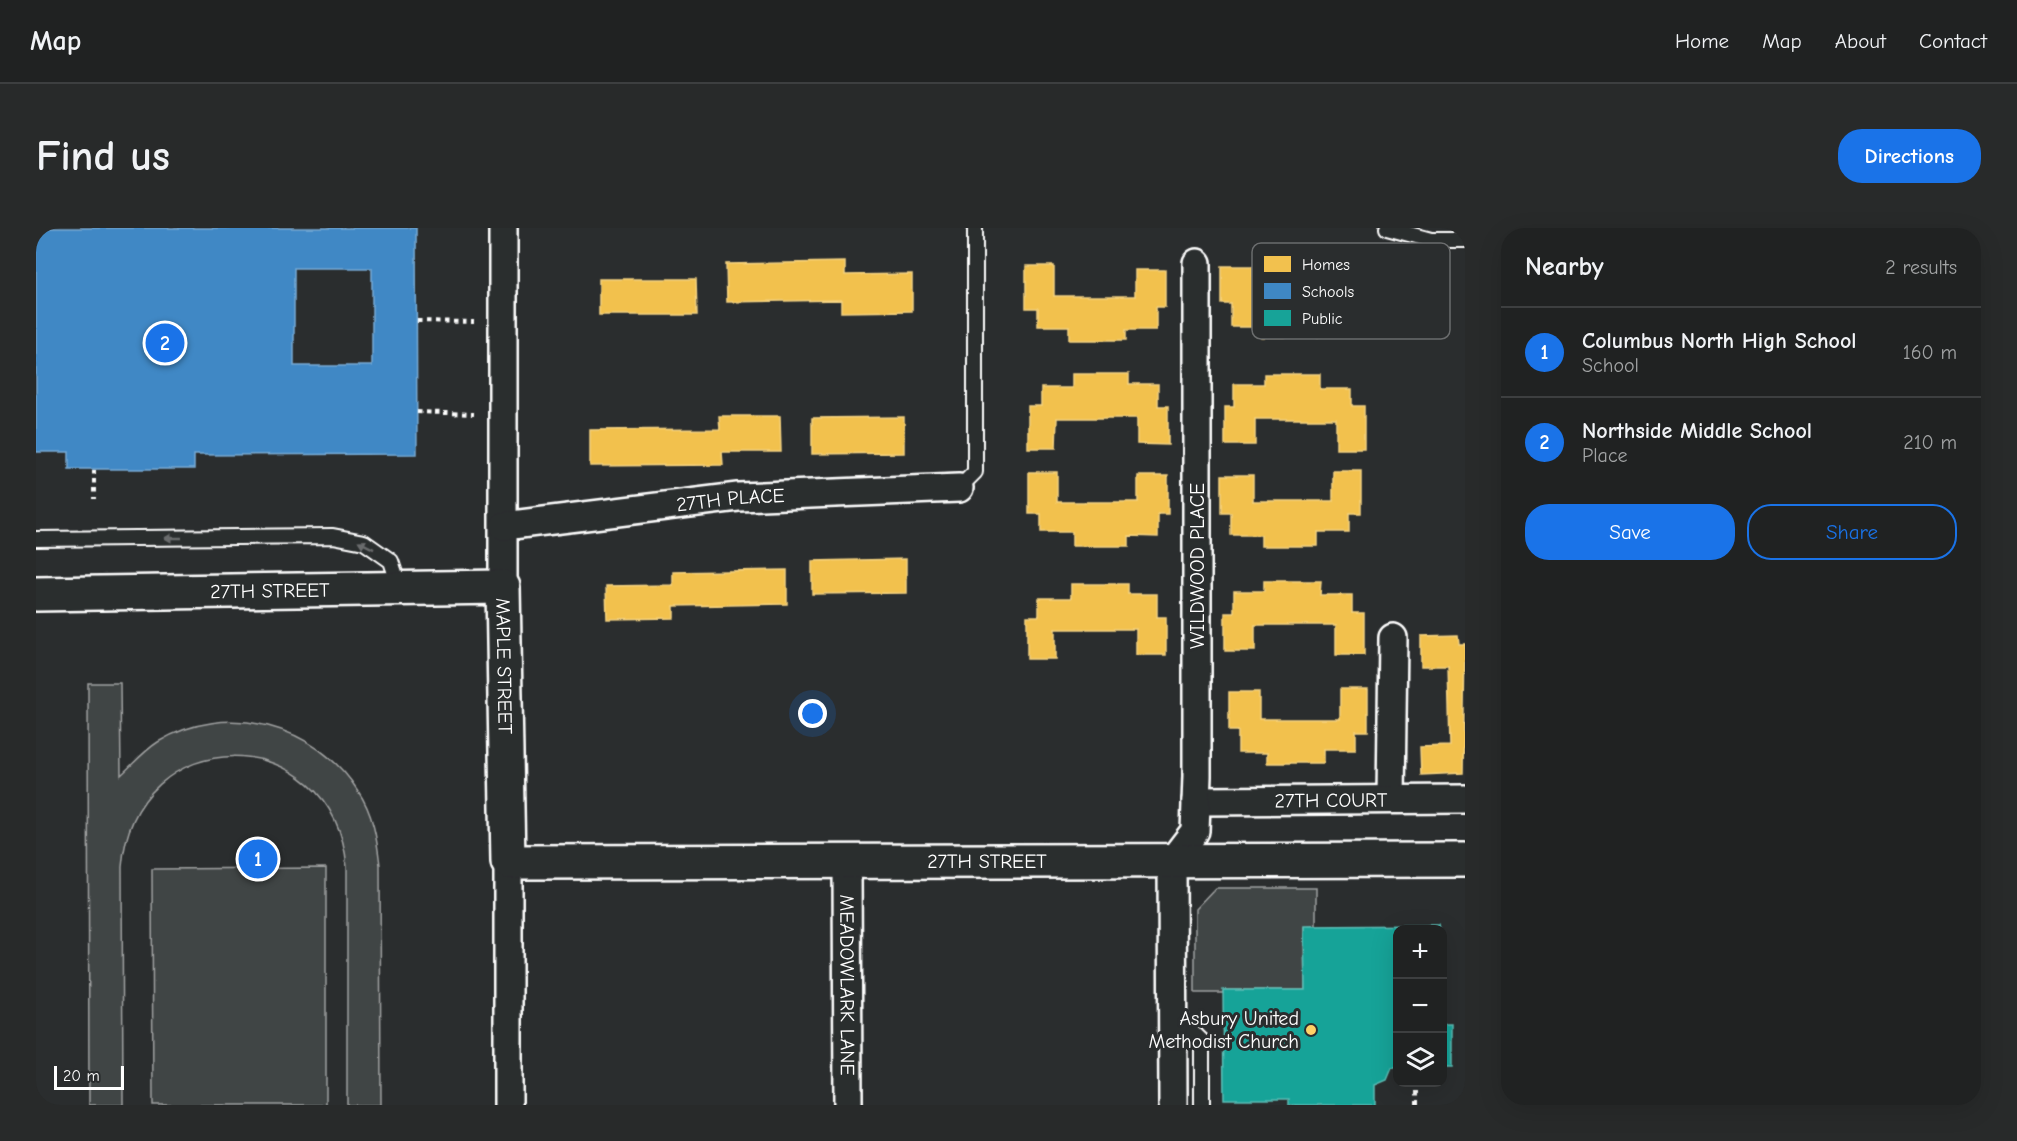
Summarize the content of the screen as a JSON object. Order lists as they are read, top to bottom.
{
  "streets": {
    "street": [
      "27TH PLACE",
      "WILDWOOD PLACE",
      "27TH STREET",
      "MAPLE STREET",
      "27TH COURT",
      "MEADOWLARK LANE"
    ]
  },
  "crossings": [
    ["27TH PLACE", "MAPLE STREET"],
    ["WILDWOOD PLACE", "27TH STREET"],
    ["WILDWOOD PLACE", "27TH COURT"],
    ["27TH STREET", "MAPLE STREET"],
    ["27TH STREET", "MEADOWLARK LANE"]
  ],
  "places": ["Asbury United Methodist Church"],
  "legend": ["Homes", "Schools", "Public"],
  "scale_bar": "20 m",
  "page": {
    "header": "Map",
    "nav": [
      "Home",
      "Map",
      "About",
      "Contact"
    ],
    "buttons": [
      "Directions",
      ["Save", "Share"]
    ],
    "title": "Find us",
    "heading": ["Nearby", "2 results"],
    "list": [
      {
        "mark": "1",
        "name": "Columbus North High School",
        "note": "School",
        "value": "160 m"
      },
      {
        "mark": "2",
        "name": "Northside Middle School",
        "note": "Place",
        "value": "210 m"
      }
    ],
    "pins": ["2", "1"],
    "map_buttons": ["+", "−"],
    "scale": "20 m"
  }
}
